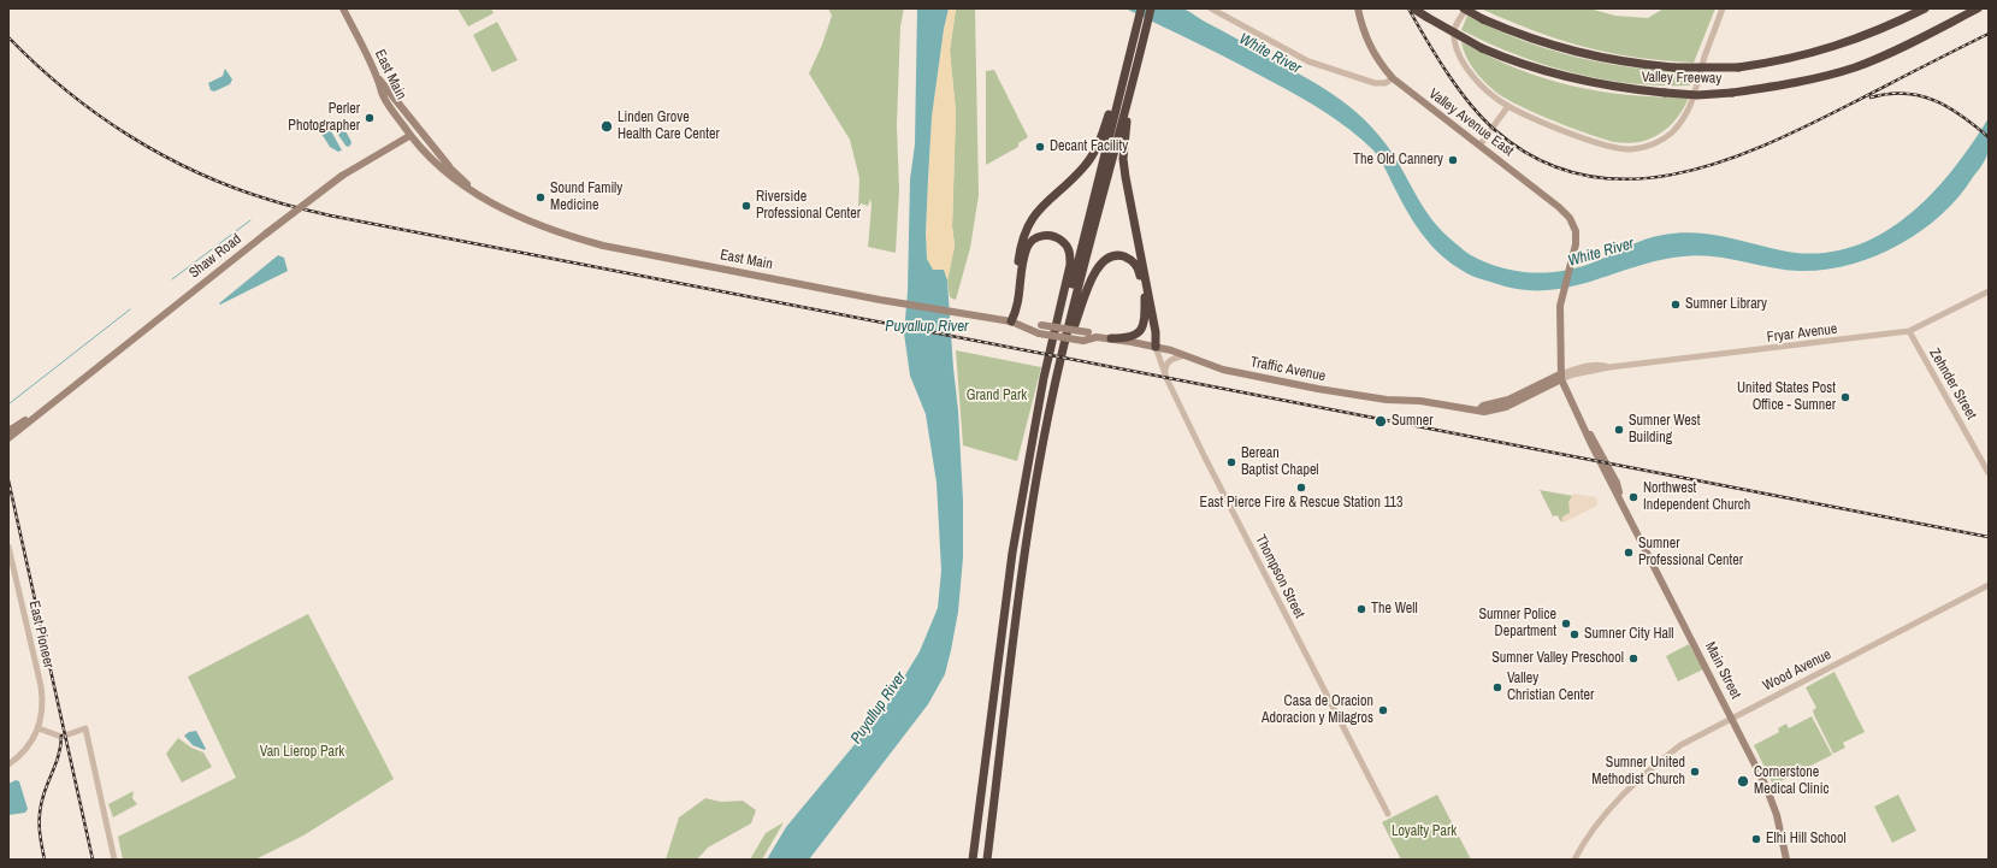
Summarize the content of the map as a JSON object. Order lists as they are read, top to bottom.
{
  "streets": {
    "highway": ["Valley Freeway"],
    "main road": [
      "East Main",
      "Valley Avenue East",
      "Shaw Road",
      "Traffic Avenue",
      "Main Street"
    ],
    "street": [
      "Fryar Avenue",
      "Zehnder Street",
      "Thompson Street",
      "East Pioneer",
      "Wood Avenue"
    ]
  },
  "crossings": [
    ["East Main", "Shaw Road"],
    ["East Main", "Traffic Avenue"],
    ["Valley Avenue East", "Fryar Avenue"],
    ["Valley Avenue East", "Traffic Avenue"],
    ["Valley Avenue East", "Main Street"],
    ["Fryar Avenue", "Traffic Avenue"],
    ["Fryar Avenue", "Zehnder Street"],
    ["Fryar Avenue", "Main Street"],
    ["Traffic Avenue", "Thompson Street"],
    ["Traffic Avenue", "Main Street"],
    ["Main Street", "Wood Avenue"]
  ],
  "water": ["White River", "Puyallup River"],
  "parks": ["Grand Park", "Van Lierop Park", "Loyalty Park"],
  "places": [
    "Perler Photographer",
    "Linden Grove Health Care Center",
    "Decant Facility",
    "The Old Cannery",
    "Sound Family Medicine",
    "Riverside Professional Center",
    "Sumner Library",
    "United States Post Office - Sumner",
    "Sumner",
    "Sumner West Building",
    "Berean Baptist Chapel",
    "East Pierce Fire & Rescue Station 113",
    "Northwest Independent Church",
    "Sumner Professional Center",
    "The Well",
    "Sumner Police Department",
    "Sumner City Hall",
    "Sumner Valley Preschool",
    "Valley Christian Center",
    "Casa de Oracion Adoracion y Milagros",
    "Sumner United Methodist Church",
    "Cornerstone Medical Clinic",
    "Elhi Hill School"
  ]
}
